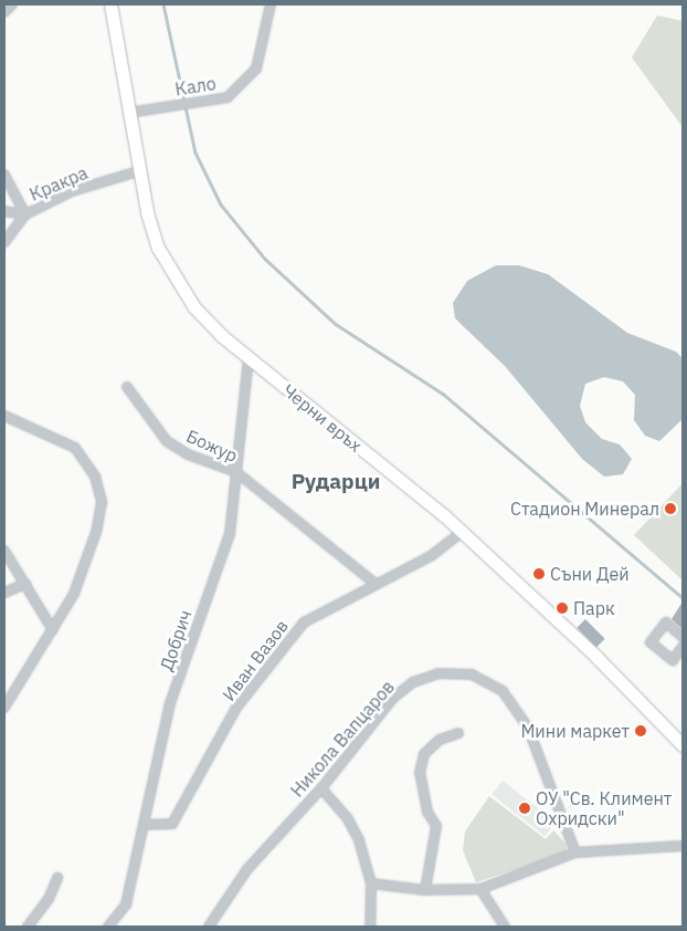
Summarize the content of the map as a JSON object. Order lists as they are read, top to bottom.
{
  "streets": {
    "street": [
      "Кало",
      "Кракра",
      "Черни връх",
      "Божур",
      "Добрич",
      "Иван Вазов",
      "Никола Вапцаров"
    ]
  },
  "crossings": [
    ["Кало", "Черни връх"],
    ["Кракра", "Черни връх"],
    ["Черни връх", "Добрич"],
    ["Черни връх", "Иван Вазов"],
    ["Божур", "Добрич"],
    ["Божур", "Иван Вазов"],
    ["Добрич", "Иван Вазов"]
  ],
  "districts": ["Рударци"],
  "places": [
    "Стадион Минерал",
    "Съни Дей",
    "Парк",
    "Мини маркет",
    "ОУ \"Св. Климент Охридски\""
  ]
}
